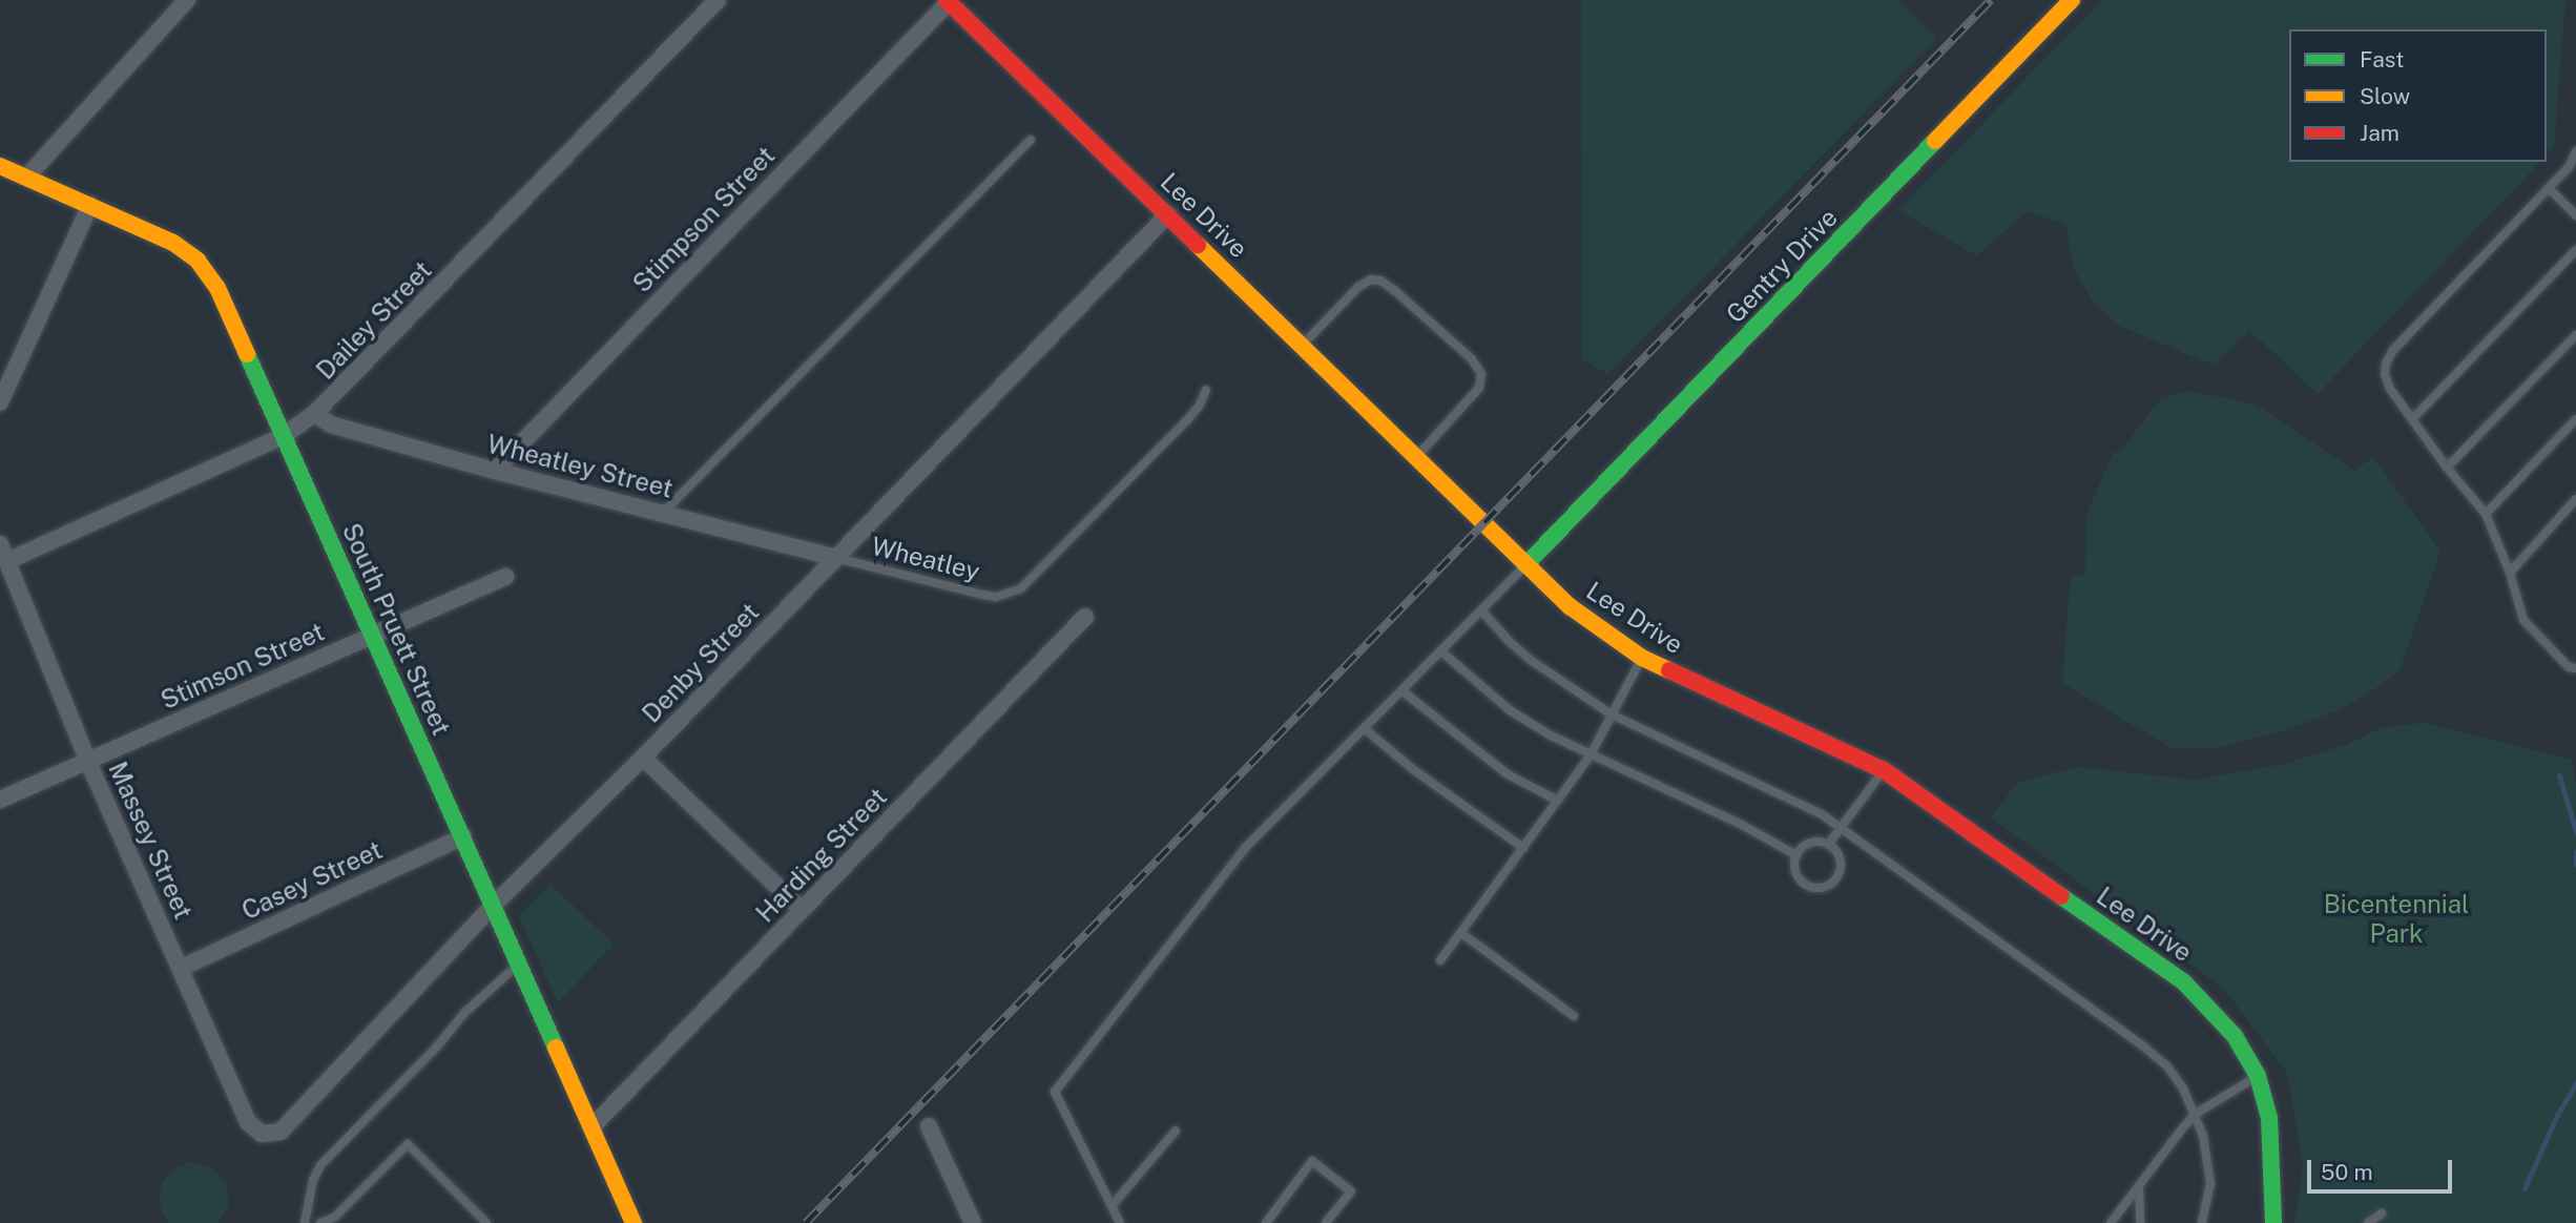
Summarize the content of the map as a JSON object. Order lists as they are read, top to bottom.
{
  "streets": {
    "street": [
      "Lee Drive",
      "Stimpson Street",
      "Gentry Drive",
      "Dailey Street",
      "Wheatley Street",
      "South Pruett Street",
      "Denby Street",
      "Stimson Street",
      "Massey Street",
      "Harding Street",
      "Casey Street"
    ],
    "lane": ["Wheatley"]
  },
  "crossings": [
    ["Lee Drive", "Stimpson Street"],
    ["Lee Drive", "Gentry Drive"],
    ["Lee Drive", "Denby Street"],
    ["Stimpson Street", "Wheatley Street"],
    ["Dailey Street", "Wheatley Street"],
    ["Dailey Street", "South Pruett Street"],
    ["Dailey Street", "Massey Street"],
    ["Wheatley Street", "Wheatley"],
    ["Wheatley Street", "Denby Street"],
    ["Wheatley", "Denby Street"],
    ["South Pruett Street", "Denby Street"],
    ["South Pruett Street", "Stimson Street"],
    ["South Pruett Street", "Harding Street"],
    ["South Pruett Street", "Casey Street"],
    ["Denby Street", "Massey Street"],
    ["Stimson Street", "Massey Street"],
    ["Massey Street", "Casey Street"]
  ],
  "parks": ["Bicentennial Park"],
  "legend": ["Fast", "Slow", "Jam"],
  "scale_bar": "50 m"
}
